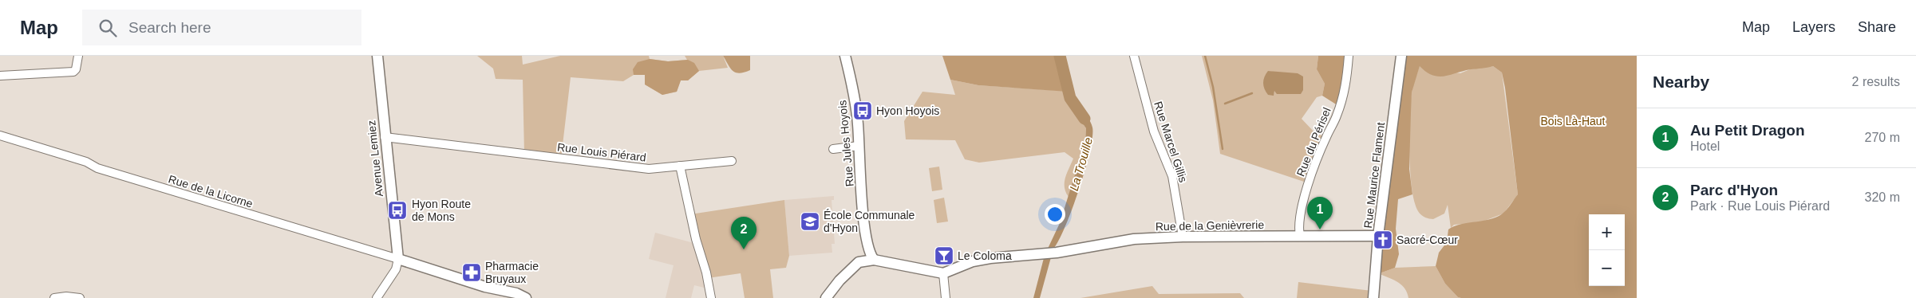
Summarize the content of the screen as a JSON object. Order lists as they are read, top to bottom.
{
  "streets": {
    "street": [
      "Rue Marcel Gillis",
      "Rue du Périsel",
      "Rue Jules Hoyois",
      "Rue Louis Piérard",
      "Avenue Lemiez",
      "Rue Maurice Flament",
      "Rue de la Licorne",
      "Rue de la Genièvrerie"
    ]
  },
  "crossings": [
    ["Rue Marcel Gillis", "Rue de la Genièvrerie"],
    ["Rue du Périsel", "Rue de la Genièvrerie"],
    ["Rue Louis Piérard", "Avenue Lemiez"],
    ["Avenue Lemiez", "Rue de la Licorne"],
    ["Rue Maurice Flament", "Rue de la Genièvrerie"]
  ],
  "water": ["La Trouille"],
  "parks": ["Bois Là-Haut"],
  "places": {
    "bus stop": ["Hyon Hoyois", "Hyon Route de Mons"],
    "school or university": ["École Communale d'Hyon"],
    "church": ["Sacré-Cœur"],
    "bar": ["Le Coloma"],
    "pharmacy": ["Pharmacie Bruyaux"]
  },
  "page": {
    "header": "Map",
    "search": "Search here",
    "nav": ["Map", "Layers", "Share"],
    "heading": ["Nearby", "2 results"],
    "list": [
      {
        "mark": "1",
        "name": "Au Petit Dragon",
        "note": "Hotel",
        "value": "270 m"
      },
      {
        "mark": "2",
        "name": "Parc d'Hyon",
        "note": "Park · Rue Louis Piérard",
        "value": "320 m"
      }
    ],
    "pins": ["1", "2"],
    "map_buttons": ["+", "−"]
  }
}
